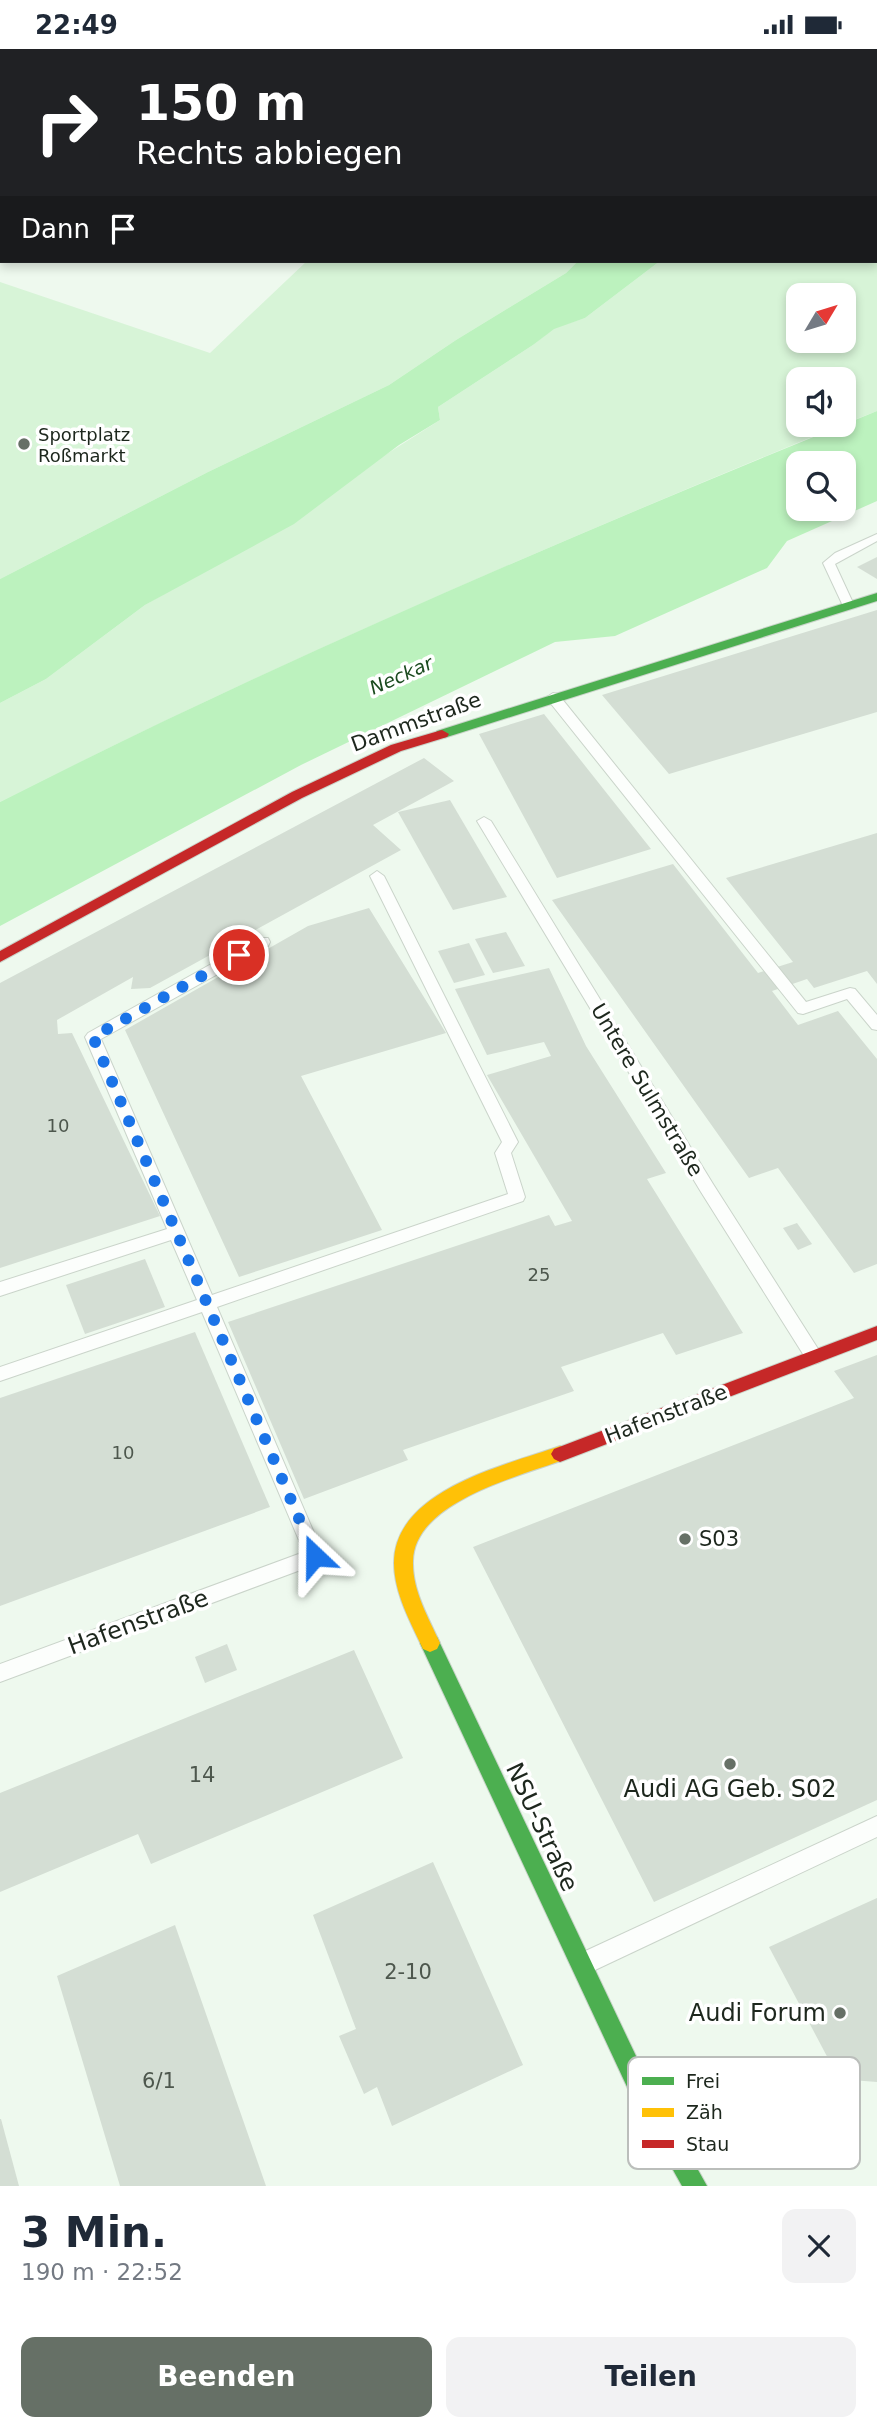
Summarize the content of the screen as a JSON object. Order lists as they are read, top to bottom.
{
  "streets": {
    "street": ["Dammstraße", "Hafenstraße", "NSU-Straße"],
    "lane": ["Untere Sulmstraße"]
  },
  "crossings": [
    ["Untere Sulmstraße", "Hafenstraße"],
    ["Hafenstraße", "NSU-Straße"]
  ],
  "water": ["Neckar"],
  "places": [
    "Sportplatz Roßmarkt",
    "S03",
    "Audi AG Geb. S02",
    "Audi Forum"
  ],
  "house_numbers": [
    "10",
    "25",
    "10",
    "14",
    "2-10",
    "6/1"
  ],
  "legend": ["Frei", "Zäh", "Stau"],
  "north": "top right",
  "page": {
    "status": "22:49",
    "turn": ["150 m", "Rechts abbiegen"],
    "then": "Dann",
    "heading": ["3 Min.", "190 m · 22:52"],
    "buttons": ["Beenden", "Teilen"]
  }
}
